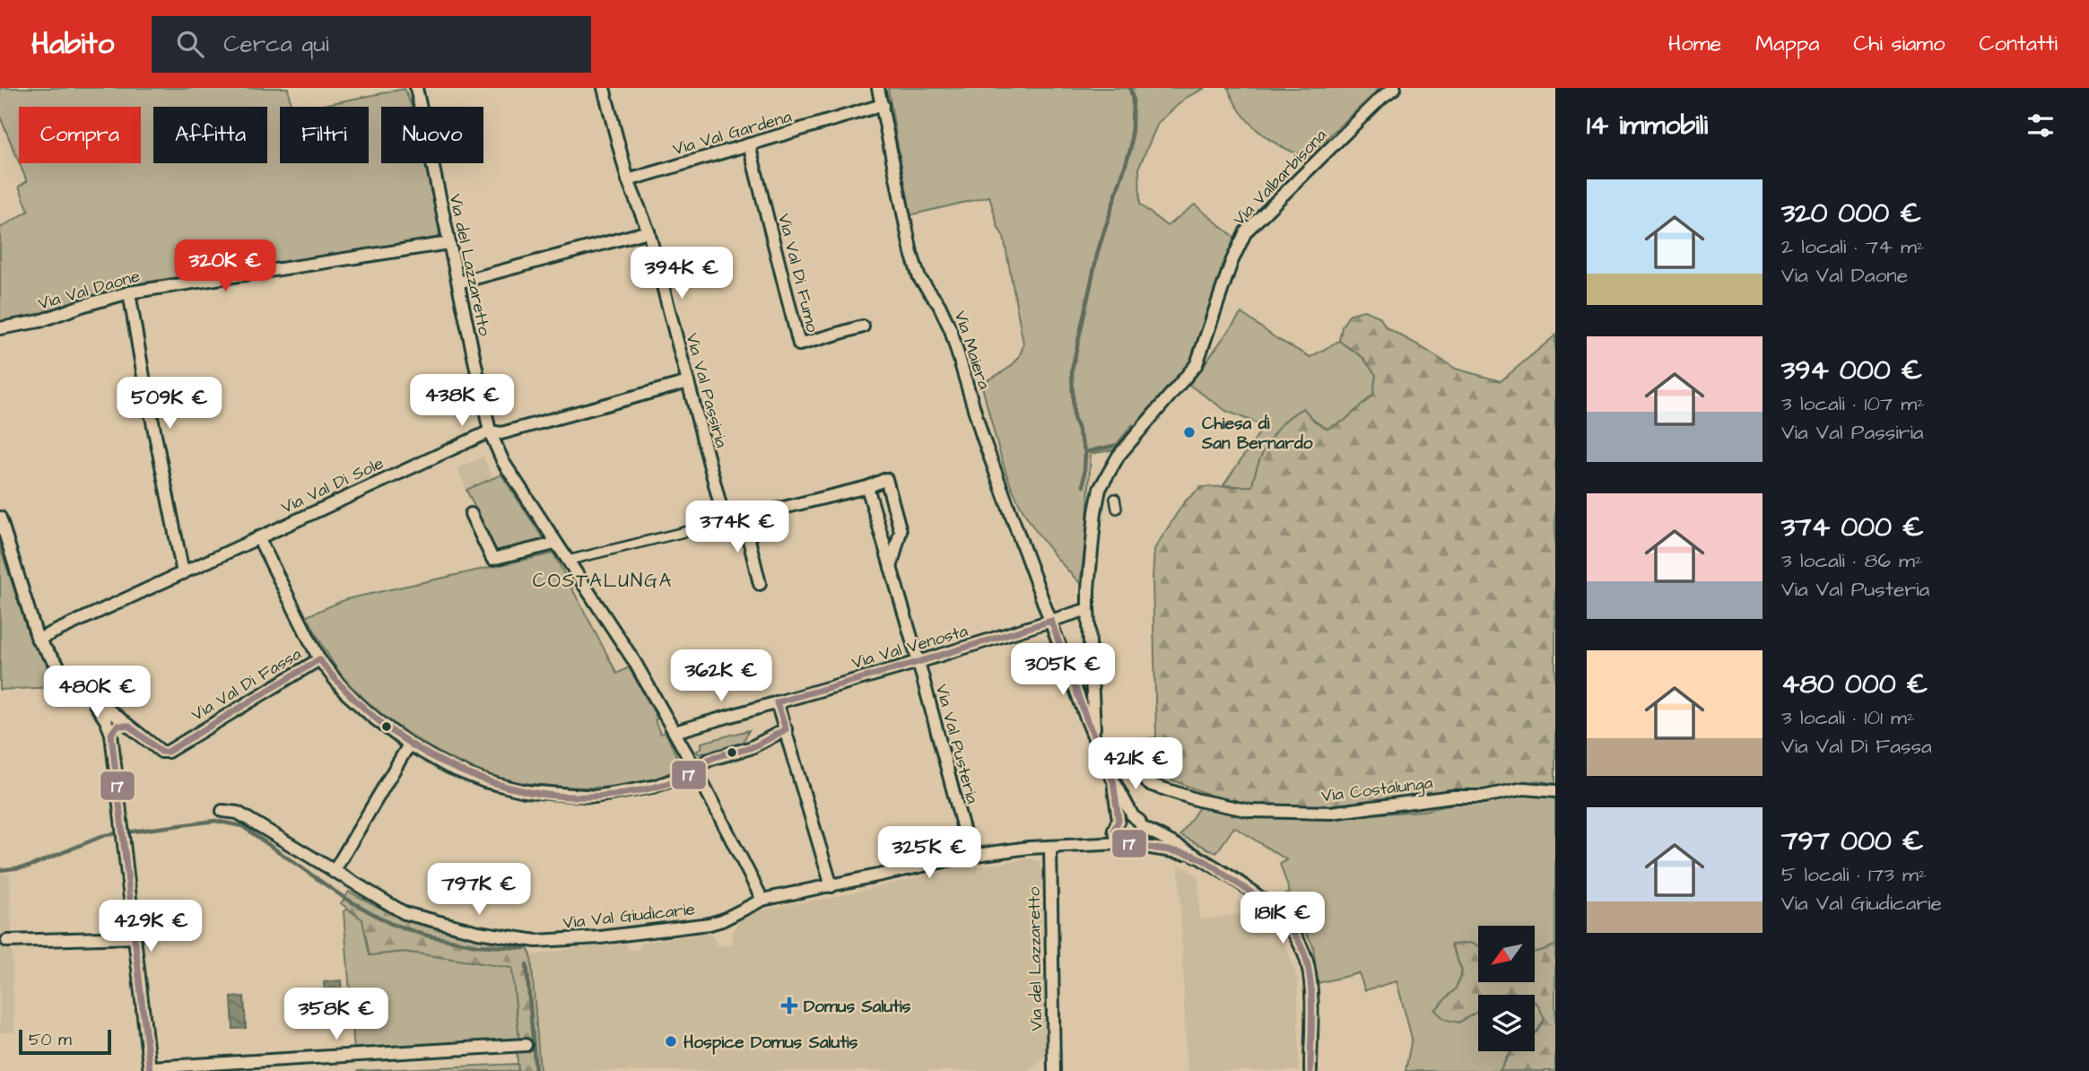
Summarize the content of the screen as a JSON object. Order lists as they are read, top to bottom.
{
  "streets": {
    "street": [
      "Via Val Gardena",
      "Via Valbarbisona",
      "Via del Lazzaretto",
      "Via Val Di Fumo",
      "Via Val Daone",
      "Via Maiera",
      "Via Val Passiria",
      "Via Val Di Sole",
      "Via Val Venosta",
      "Via Val Di Fassa",
      "Via Val Pusteria",
      "Via Costalunga",
      "Via Val Giudicarie"
    ]
  },
  "crossings": [
    ["Via Val Gardena", "Via Val Di Fumo"],
    ["Via Val Gardena", "Via Maiera"],
    ["Via Val Gardena", "Via Val Passiria"],
    ["Via del Lazzaretto", "Via Val Daone"],
    ["Via del Lazzaretto", "Via Val Di Sole"],
    ["Via del Lazzaretto", "Via Val Venosta"],
    ["Via del Lazzaretto", "Via Val Giudicarie"],
    ["Via Maiera", "Via Val Venosta"],
    ["Via Val Passiria", "Via Val Di Sole"],
    ["Via Val Di Sole", "Via Val Di Fassa"],
    ["Via Val Venosta", "Via Val Pusteria"]
  ],
  "districts": ["COSTALUNGA"],
  "places": {
    "other": ["Chiesa di San Bernardo", "Hospice Domus Salutis"],
    "health": ["Domus Salutis"]
  },
  "lines": ["transit line 17"],
  "scale_bar": "50 m",
  "north": "bottom left",
  "page": {
    "header": "Habito",
    "search": "Cerca qui",
    "nav": [
      "Home",
      "Mappa",
      "Chi siamo",
      "Contatti"
    ],
    "heading": "14 immobili",
    "chip": [
      "Compra",
      "Affitta",
      "Filtri",
      "Nuovo"
    ],
    "list": [
      {
        "name": "320 000 €",
        "note": "2 locali · 74 m² · Via Val Daone"
      },
      {
        "name": "394 000 €",
        "note": "3 locali · 107 m² · Via Val Passiria"
      },
      {
        "name": "374 000 €",
        "note": "3 locali · 86 m² · Via Val Pusteria"
      },
      {
        "name": "480 000 €",
        "note": "3 locali · 101 m² · Via Val Di Fassa"
      },
      {
        "name": "797 000 €",
        "note": "5 locali · 173 m² · Via Val Giudicarie"
      }
    ],
    "price": [
      "320K €",
      "394K €",
      "438K €",
      "509K €",
      "374K €",
      "305K €",
      "362K €",
      "480K €",
      "421K €",
      "325K €",
      "797K €",
      "181K €",
      "429K €",
      "358K €"
    ],
    "scale": "50 m"
  }
}
